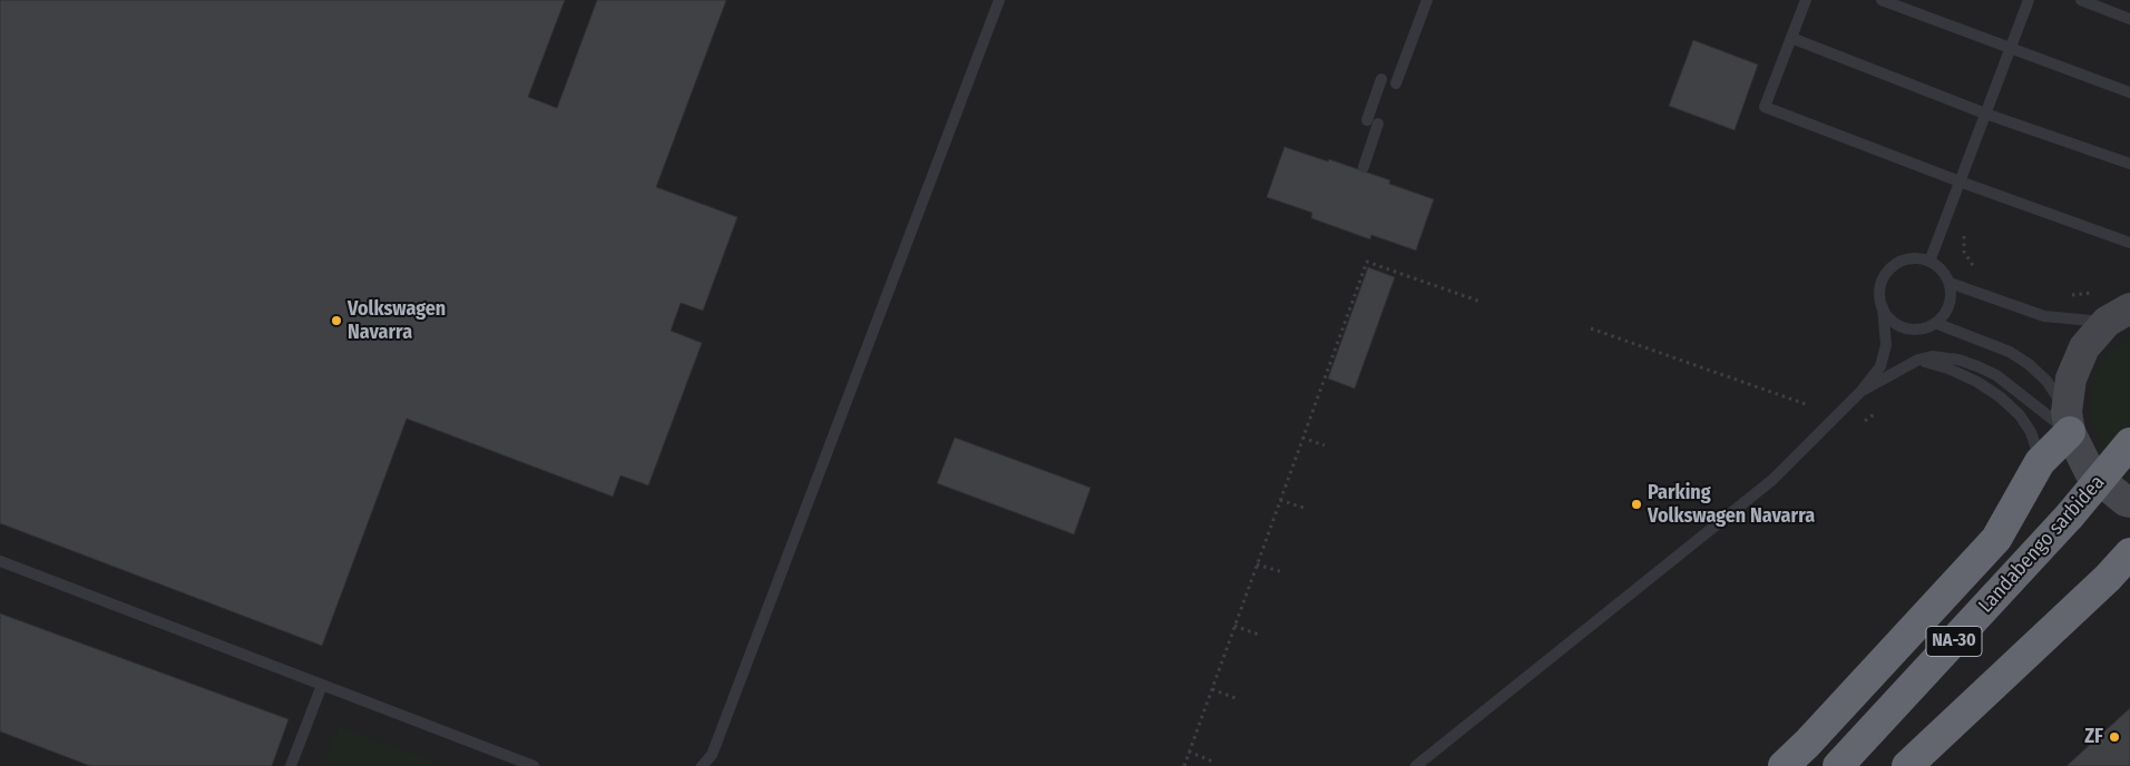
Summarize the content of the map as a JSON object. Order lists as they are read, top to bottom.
{
  "streets": {
    "highway": ["Landabengo sarbidea", "NA-30"]
  },
  "places": ["Volkswagen Navarra", "Parking Volkswagen Navarra", "ZF"]
}
